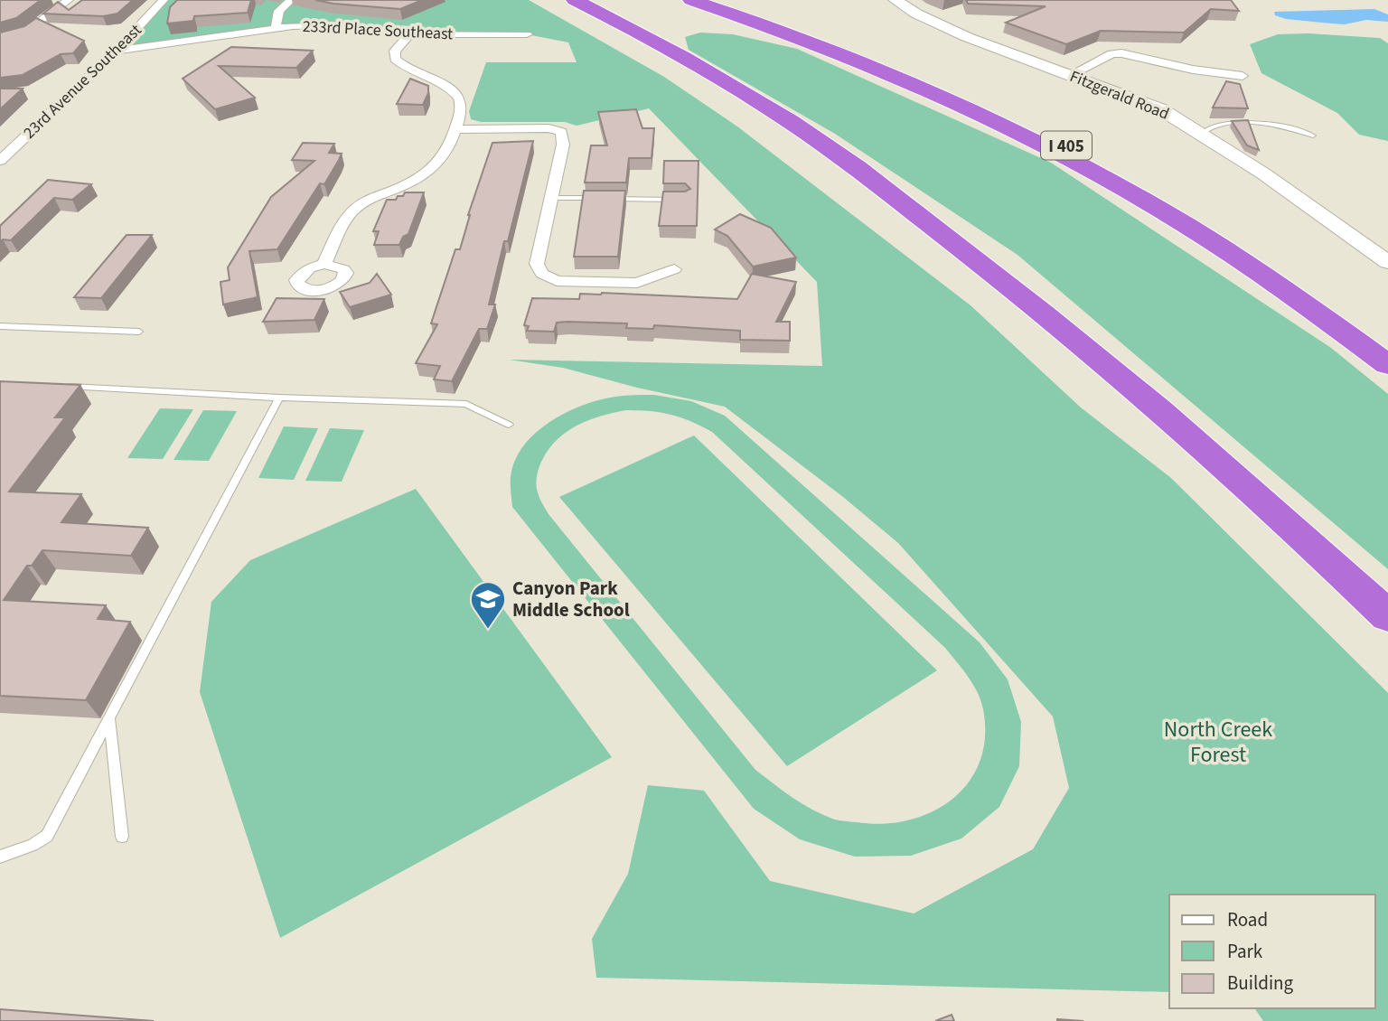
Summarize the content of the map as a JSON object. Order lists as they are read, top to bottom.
{
  "streets": {
    "highway": ["I 405"],
    "street": ["233rd Place Southeast", "23rd Avenue Southeast", "Fitzgerald Road"]
  },
  "crossings": [
    ["233rd Place Southeast", "23rd Avenue Southeast"]
  ],
  "parks": ["North Creek Forest"],
  "places": {
    "school or university": ["Canyon Park Middle School"]
  },
  "legend": ["Road", "Park", "Building"]
}
